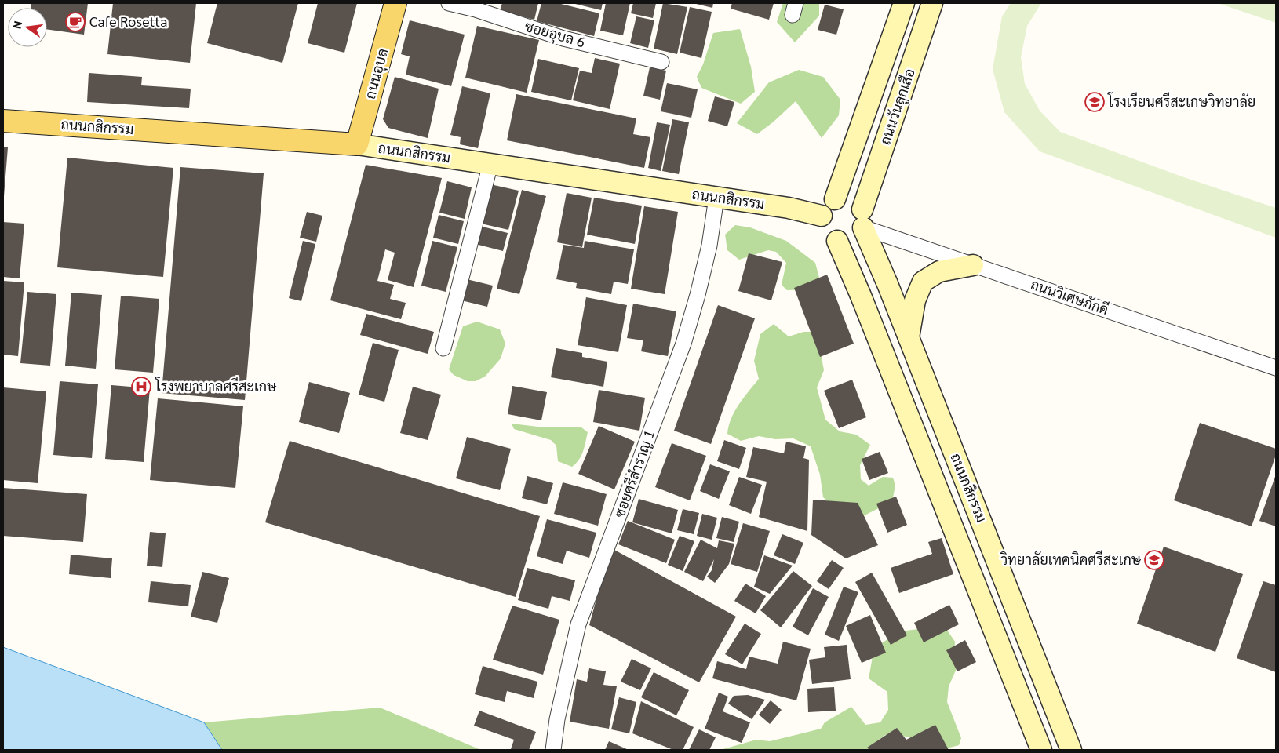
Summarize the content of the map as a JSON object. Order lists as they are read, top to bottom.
{
  "streets": {
    "main road": ["ถนนอุบล", "ถนนวันลูกเสือ", "ถนนกสิกรรม"],
    "street": ["ซอยอุบล 6", "ถนนวิเศษภักดี", "ซอยศรีสำราญ 1"]
  },
  "crossings": [
    ["ถนนอุบล", "ถนนกสิกรรม"],
    ["ถนนวันลูกเสือ", "ถนนกสิกรรม"],
    ["ถนนวันลูกเสือ", "ถนนวิเศษภักดี"],
    ["ถนนกสิกรรม", "ถนนวิเศษภักดี"],
    ["ถนนกสิกรรม", "ซอยศรีสำราญ 1"]
  ],
  "places": {
    "cafe": ["Cafe Rosetta"],
    "school or university": ["โรงเรียนศรีสะเกษวิทยาลัย", "วิทยาลัยเทคนิคศรีสะเกษ"],
    "hospital": ["โรงพยาบาลศรีสะเกษ"]
  },
  "north": "left"
}
